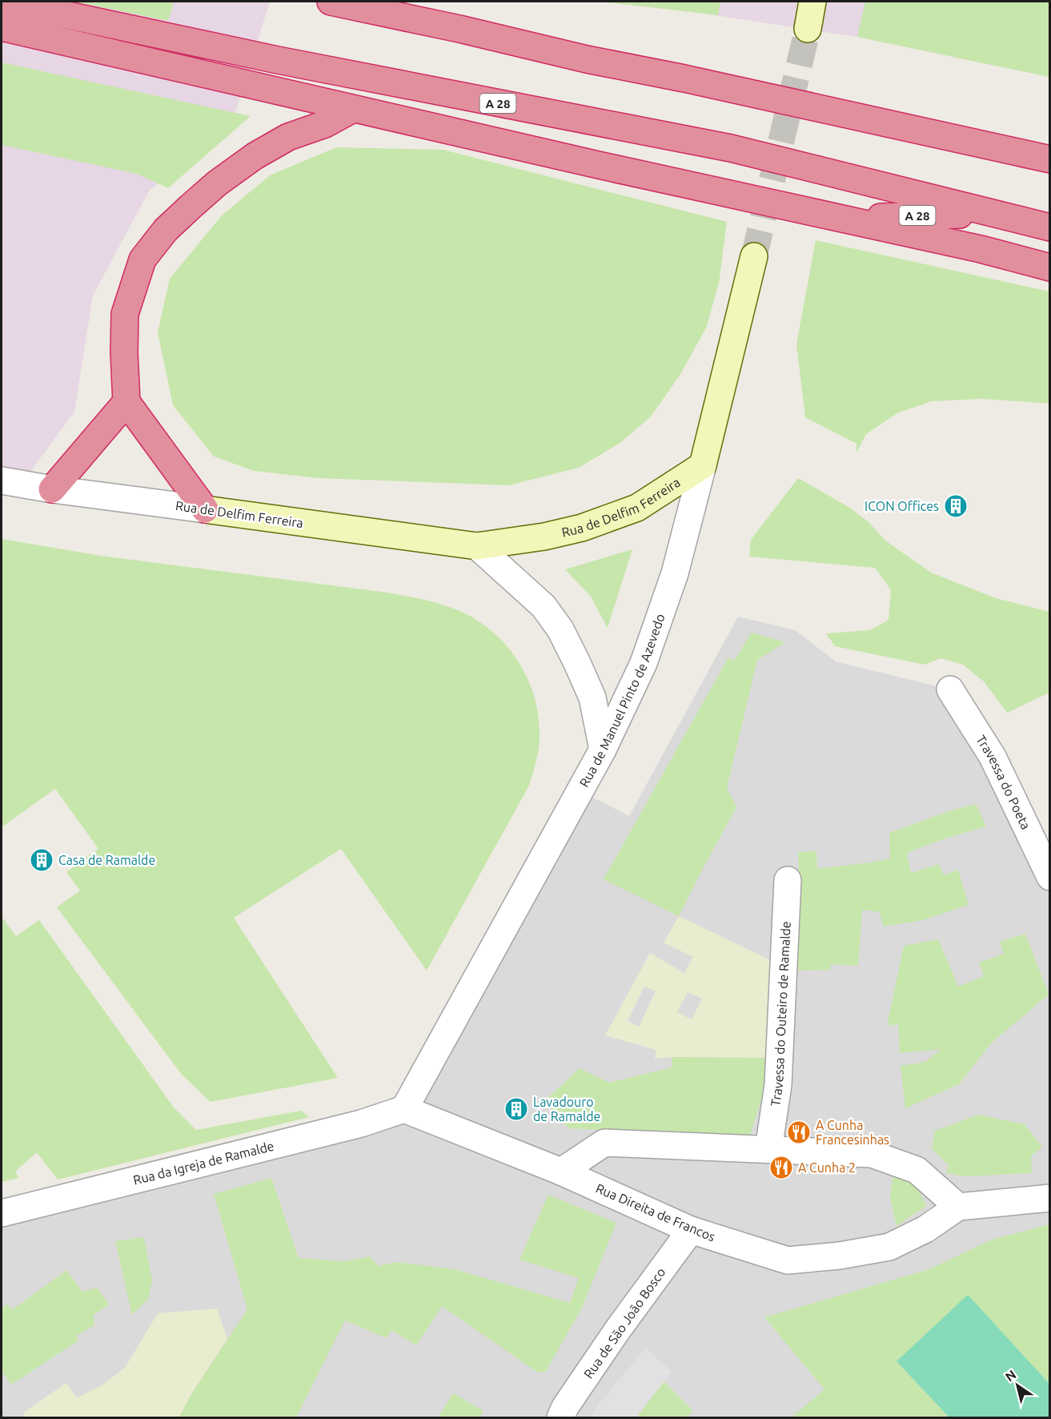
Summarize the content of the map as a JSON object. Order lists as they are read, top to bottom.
{
  "streets": {
    "highway": ["A 28"],
    "main road": ["Rua de Delfim Ferreira", "Rua de Manuel Pinto de Azevedo"],
    "street": [
      "Travessa do Poeta",
      "Travessa do Outeiro de Ramalde",
      "Rua da Igreja de Ramalde",
      "Rua Direita de Francos",
      "Rua de São João Bosco"
    ]
  },
  "crossings": [
    ["Rua de Delfim Ferreira", "Rua de Manuel Pinto de Azevedo"],
    ["Rua de Manuel Pinto de Azevedo", "Rua da Igreja de Ramalde"],
    ["Rua de Manuel Pinto de Azevedo", "Rua Direita de Francos"],
    ["Rua da Igreja de Ramalde", "Rua Direita de Francos"],
    ["Rua Direita de Francos", "Rua de São João Bosco"]
  ],
  "places": {
    "building": ["ICON Offices", "Casa de Ramalde", "Lavadouro de Ramalde"],
    "restaurant": ["A Cunha Francesinhas", "A Cunha 2"]
  },
  "north": "top left"
}
